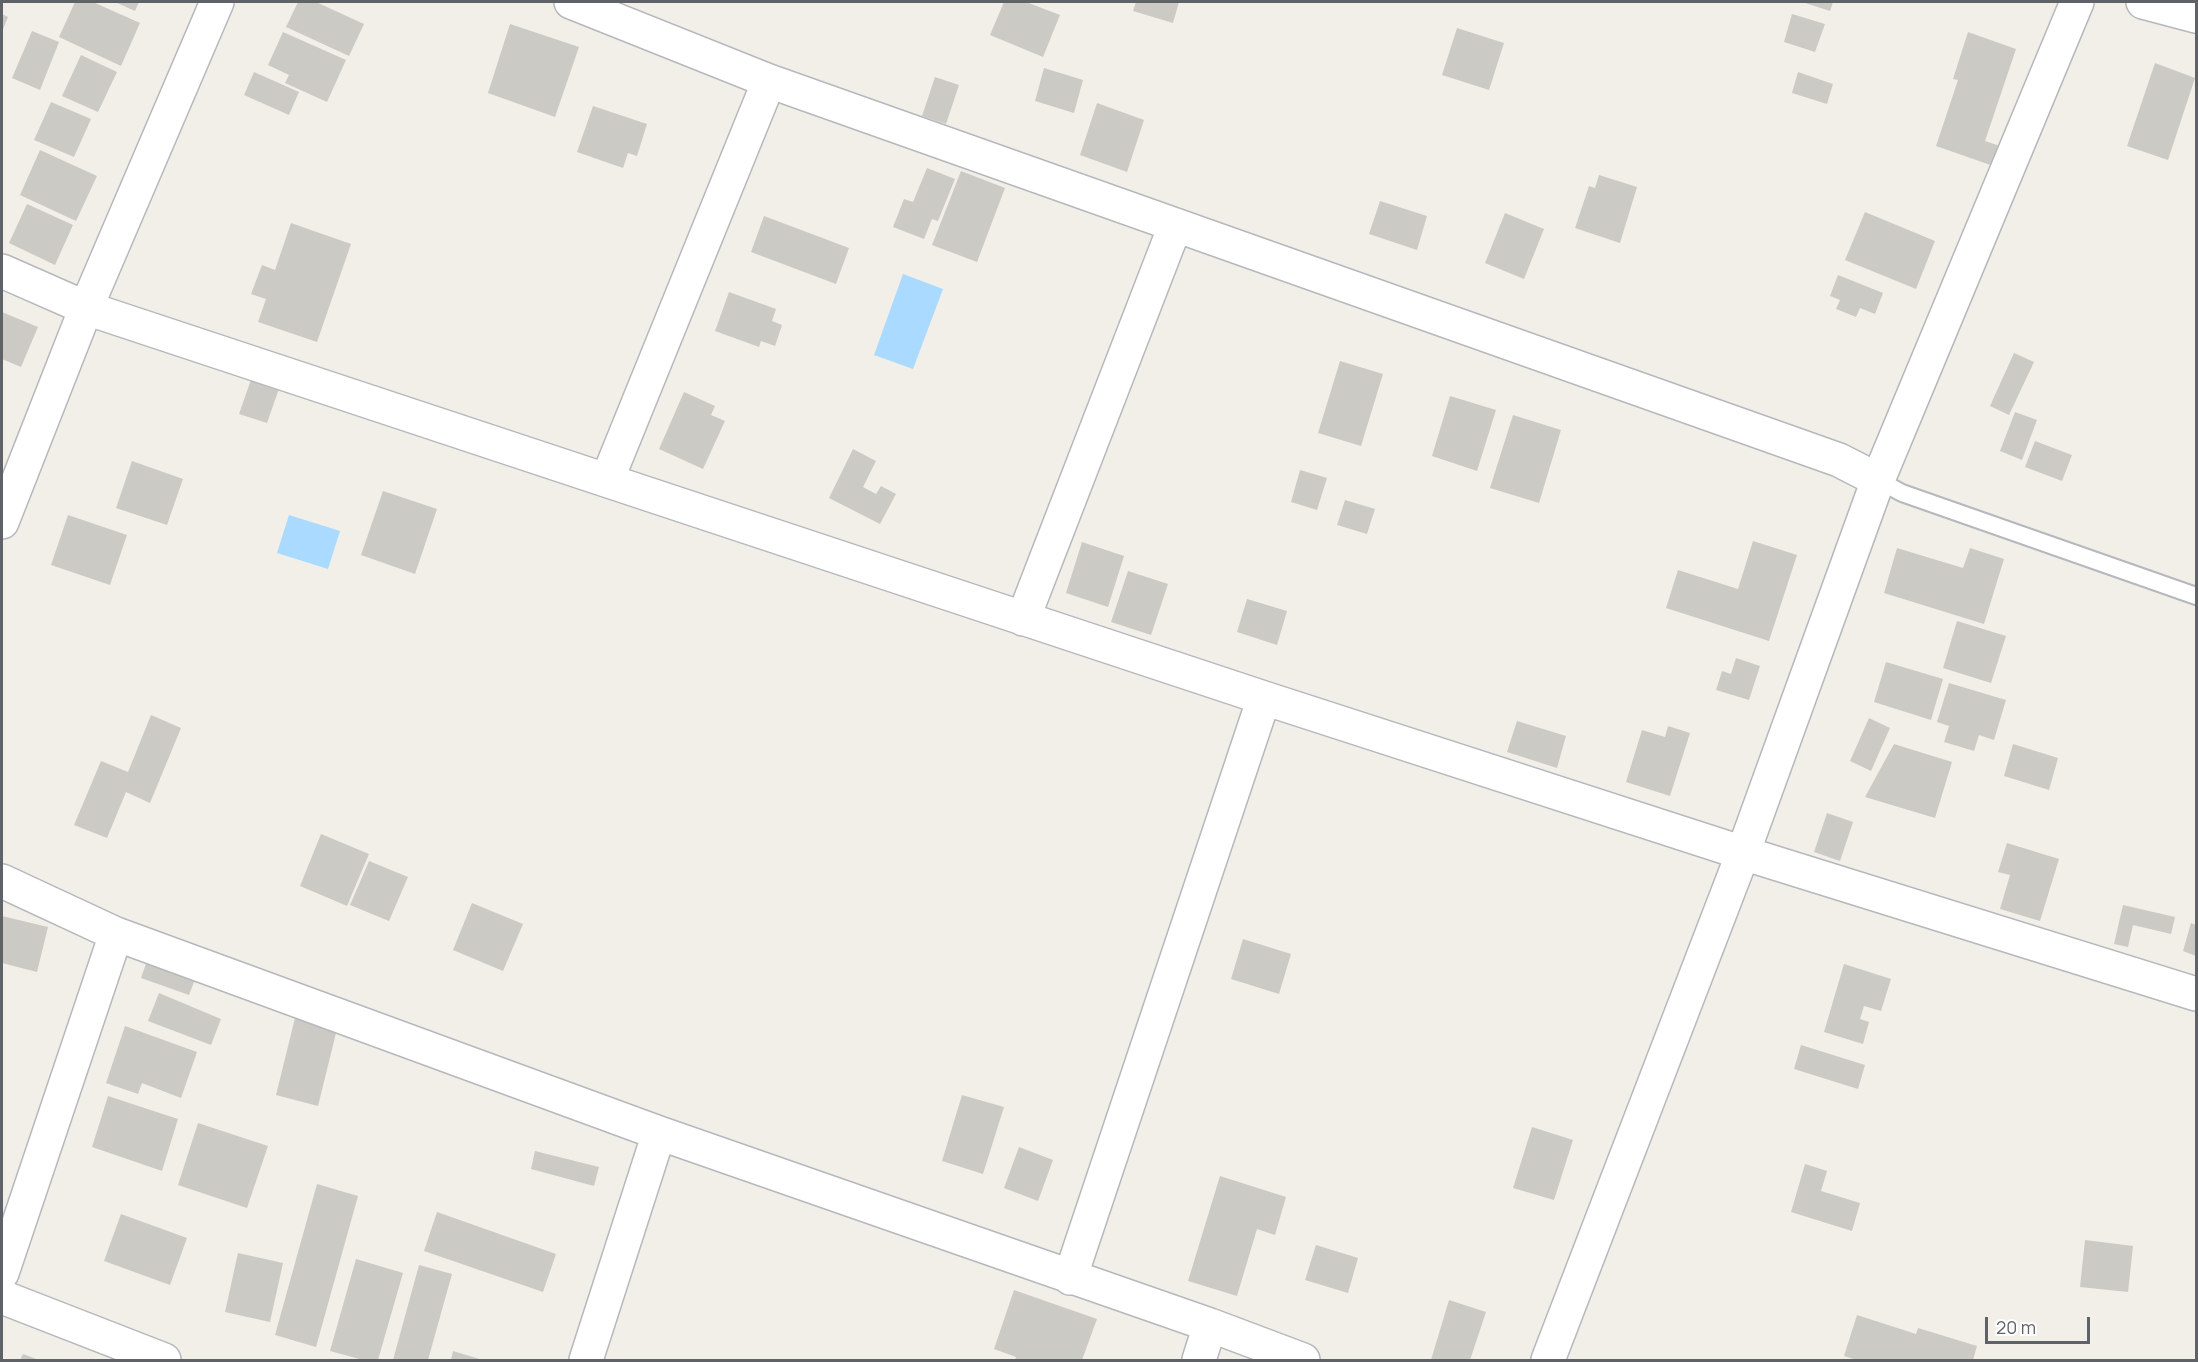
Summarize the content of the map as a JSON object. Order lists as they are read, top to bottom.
{
  "scale_bar": "20 m"
}
